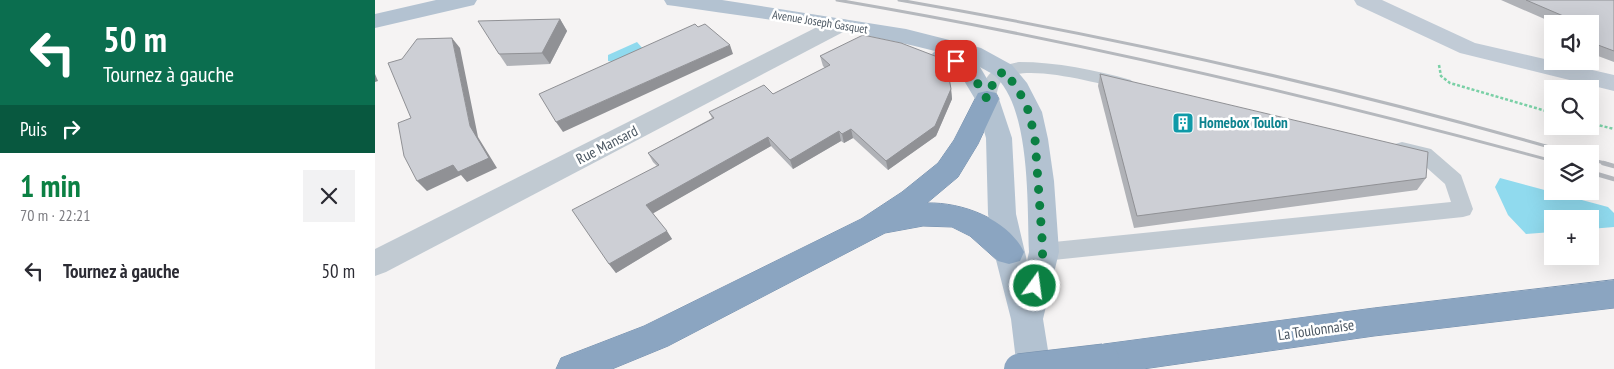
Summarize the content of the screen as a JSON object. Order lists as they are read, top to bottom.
{
  "streets": {
    "highway": ["La Toulonnaise"],
    "main road": ["Avenue Joseph Gasquet"],
    "street": ["Rue Mansard"]
  },
  "crossings": [
    ["Avenue Joseph Gasquet", "Rue Mansard"]
  ],
  "places": {
    "building": ["Homebox Toulon"]
  },
  "page": {
    "turn": ["50 m", "Tournez à gauche"],
    "map_buttons": "+",
    "then": "Puis",
    "heading": ["1 min", "70 m · 22:21"],
    "list": [
      {
        "name": "Tournez à gauche",
        "value": "50 m"
      }
    ]
  }
}
